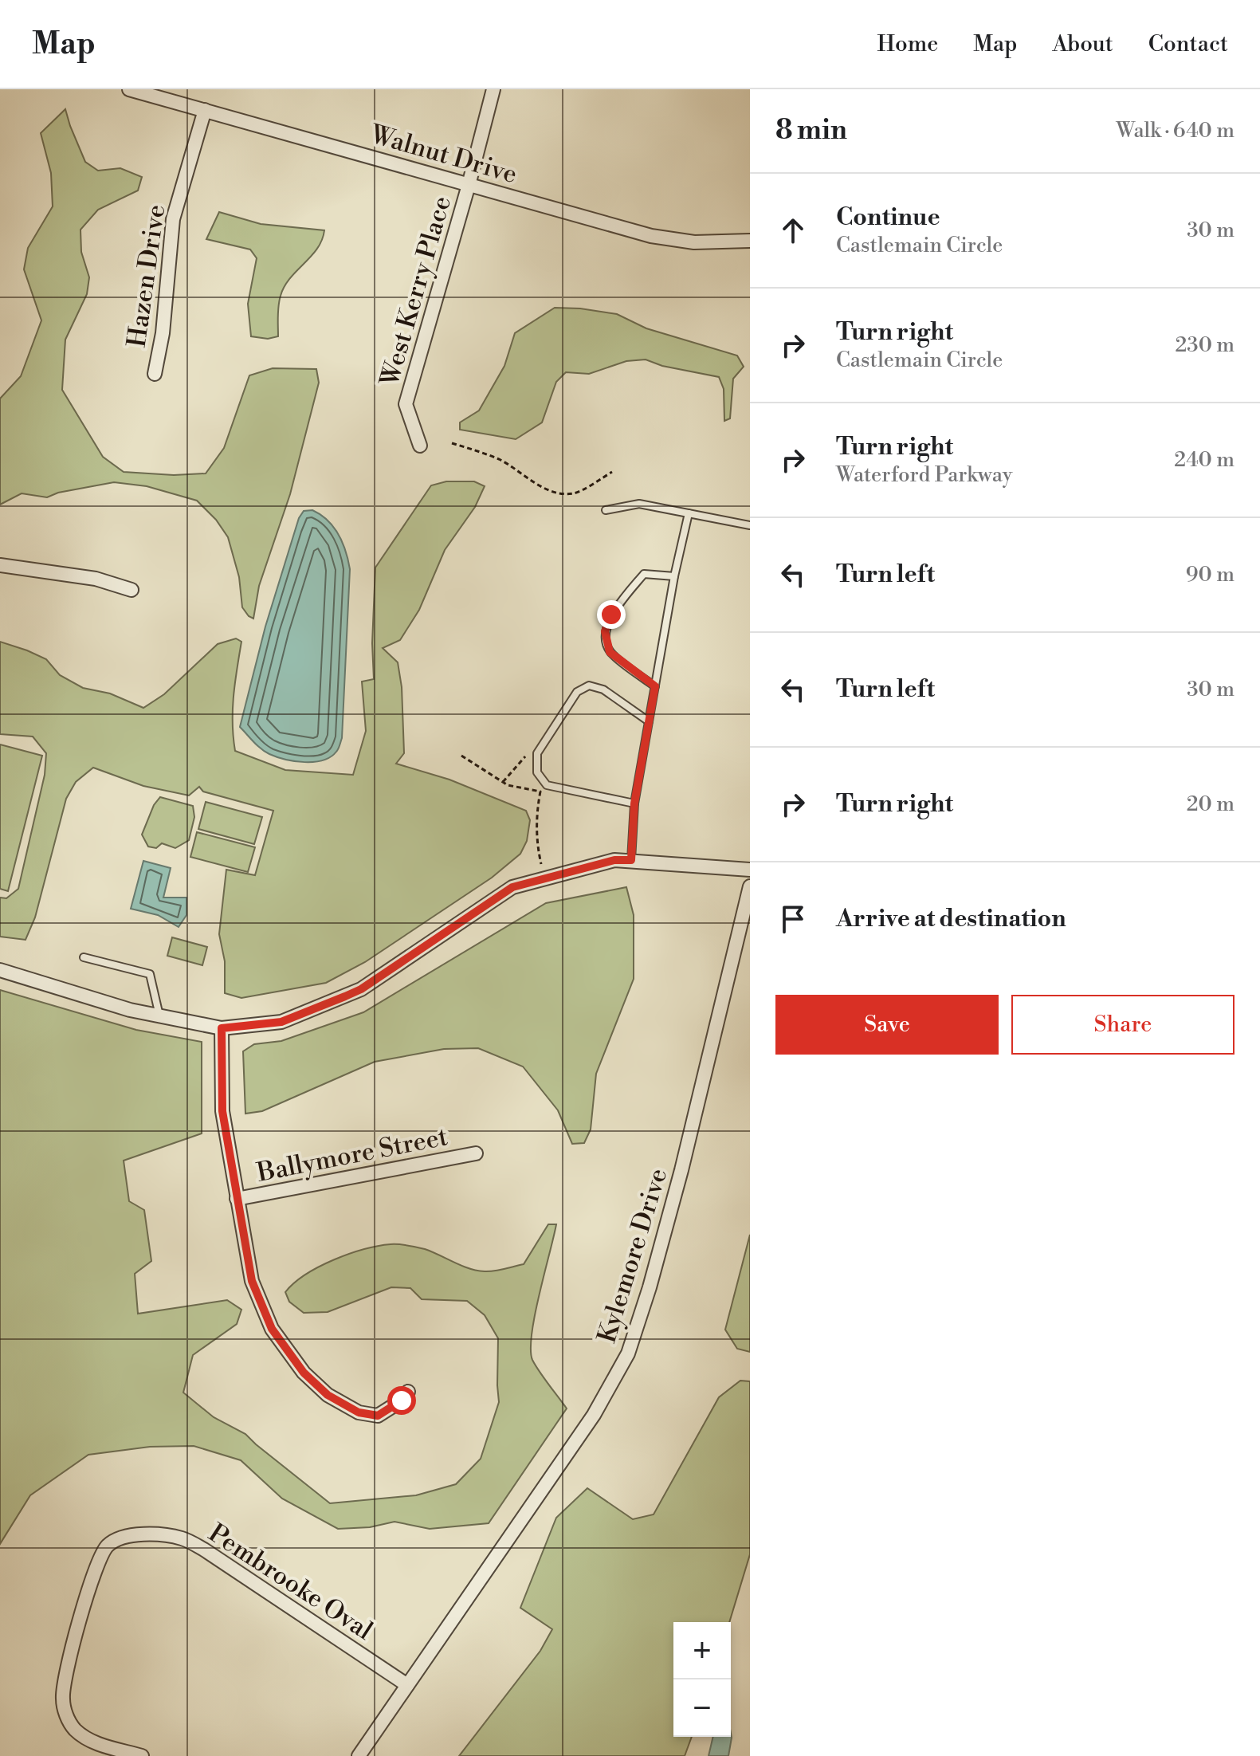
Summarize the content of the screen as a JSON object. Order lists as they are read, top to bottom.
{
  "streets": {
    "street": [
      "Walnut Drive",
      "Hazen Drive",
      "West Kerry Place",
      "Ballymore Street",
      "Kylemore Drive",
      "Pembrooke Oval"
    ]
  },
  "crossings": [
    ["Walnut Drive", "Hazen Drive"],
    ["Walnut Drive", "West Kerry Place"],
    ["Kylemore Drive", "Pembrooke Oval"]
  ],
  "page": {
    "header": "Map",
    "nav": [
      "Home",
      "Map",
      "About",
      "Contact"
    ],
    "heading": ["8 min", "Walk · 640 m"],
    "list": [
      ["Continue", "Castlemain Circle", "30 m"],
      ["Turn right", "Castlemain Circle", "230 m"],
      ["Turn right", "Waterford Parkway", "240 m"],
      ["Turn left", "90 m"],
      ["Turn left", "30 m"],
      ["Turn right", "20 m"],
      "Arrive at destination"
    ],
    "buttons": ["Save", "Share"],
    "map_buttons": ["+", "−"]
  }
}
